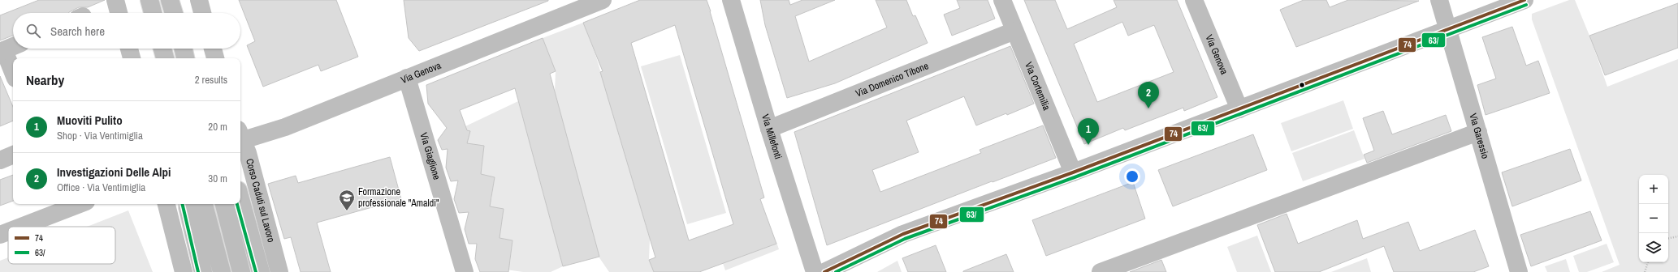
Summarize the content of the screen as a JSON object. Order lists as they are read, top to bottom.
{
  "streets": {
    "street": [
      "Via Genova",
      "Via Domenico Tibone",
      "Via Cortemilia",
      "Via Millefonti",
      "Via Garessio",
      "Via Giaglione",
      "Corso Caduti sul Lavoro"
    ]
  },
  "crossings": [
    ["Via Genova", "Via Giaglione"],
    ["Via Domenico Tibone", "Via Cortemilia"],
    ["Via Domenico Tibone", "Via Millefonti"]
  ],
  "places": {
    "school or university": ["Formazione professionale \"Amaldi\""]
  },
  "lines": ["transit line 74", "transit line 63/"],
  "legend": ["74", "63/"],
  "page": {
    "search": "Search here",
    "heading": ["Nearby", "2 results"],
    "pins": ["2", "1"],
    "list": [
      {
        "mark": "1",
        "name": "Muoviti Pulito",
        "note": "Shop · Via Ventimiglia",
        "value": "20 m"
      },
      {
        "mark": "2",
        "name": "Investigazioni Delle Alpi",
        "note": "Office · Via Ventimiglia",
        "value": "30 m"
      }
    ],
    "map_buttons": ["+", "−"]
  }
}
